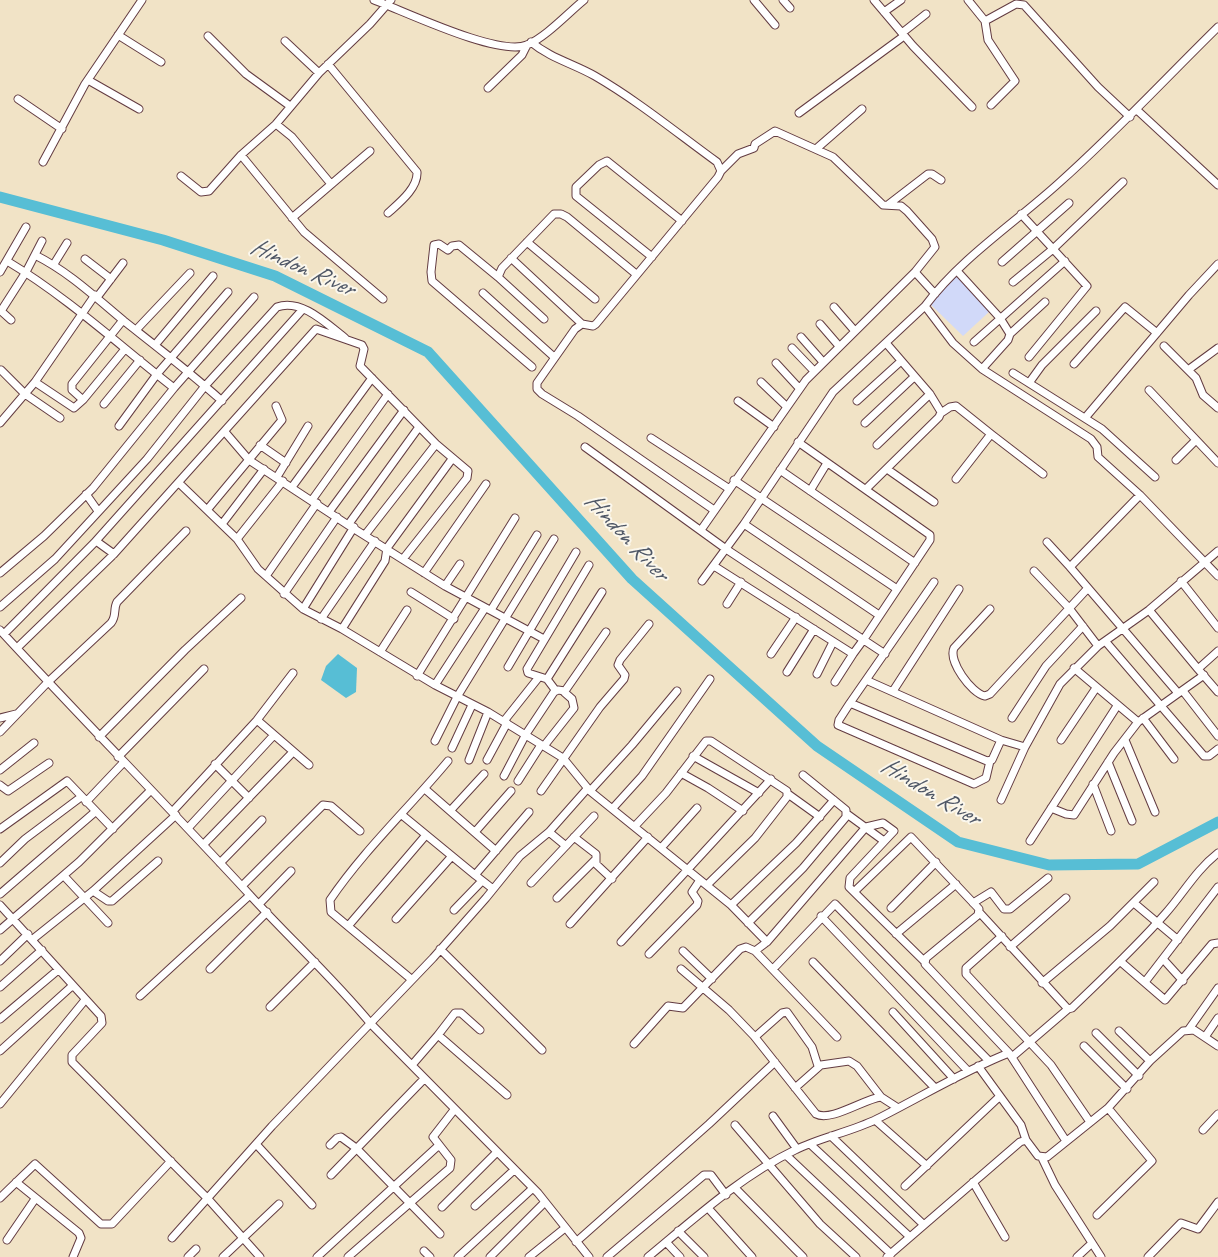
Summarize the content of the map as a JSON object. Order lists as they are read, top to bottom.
{
  "water": ["Hindon River"]
}
